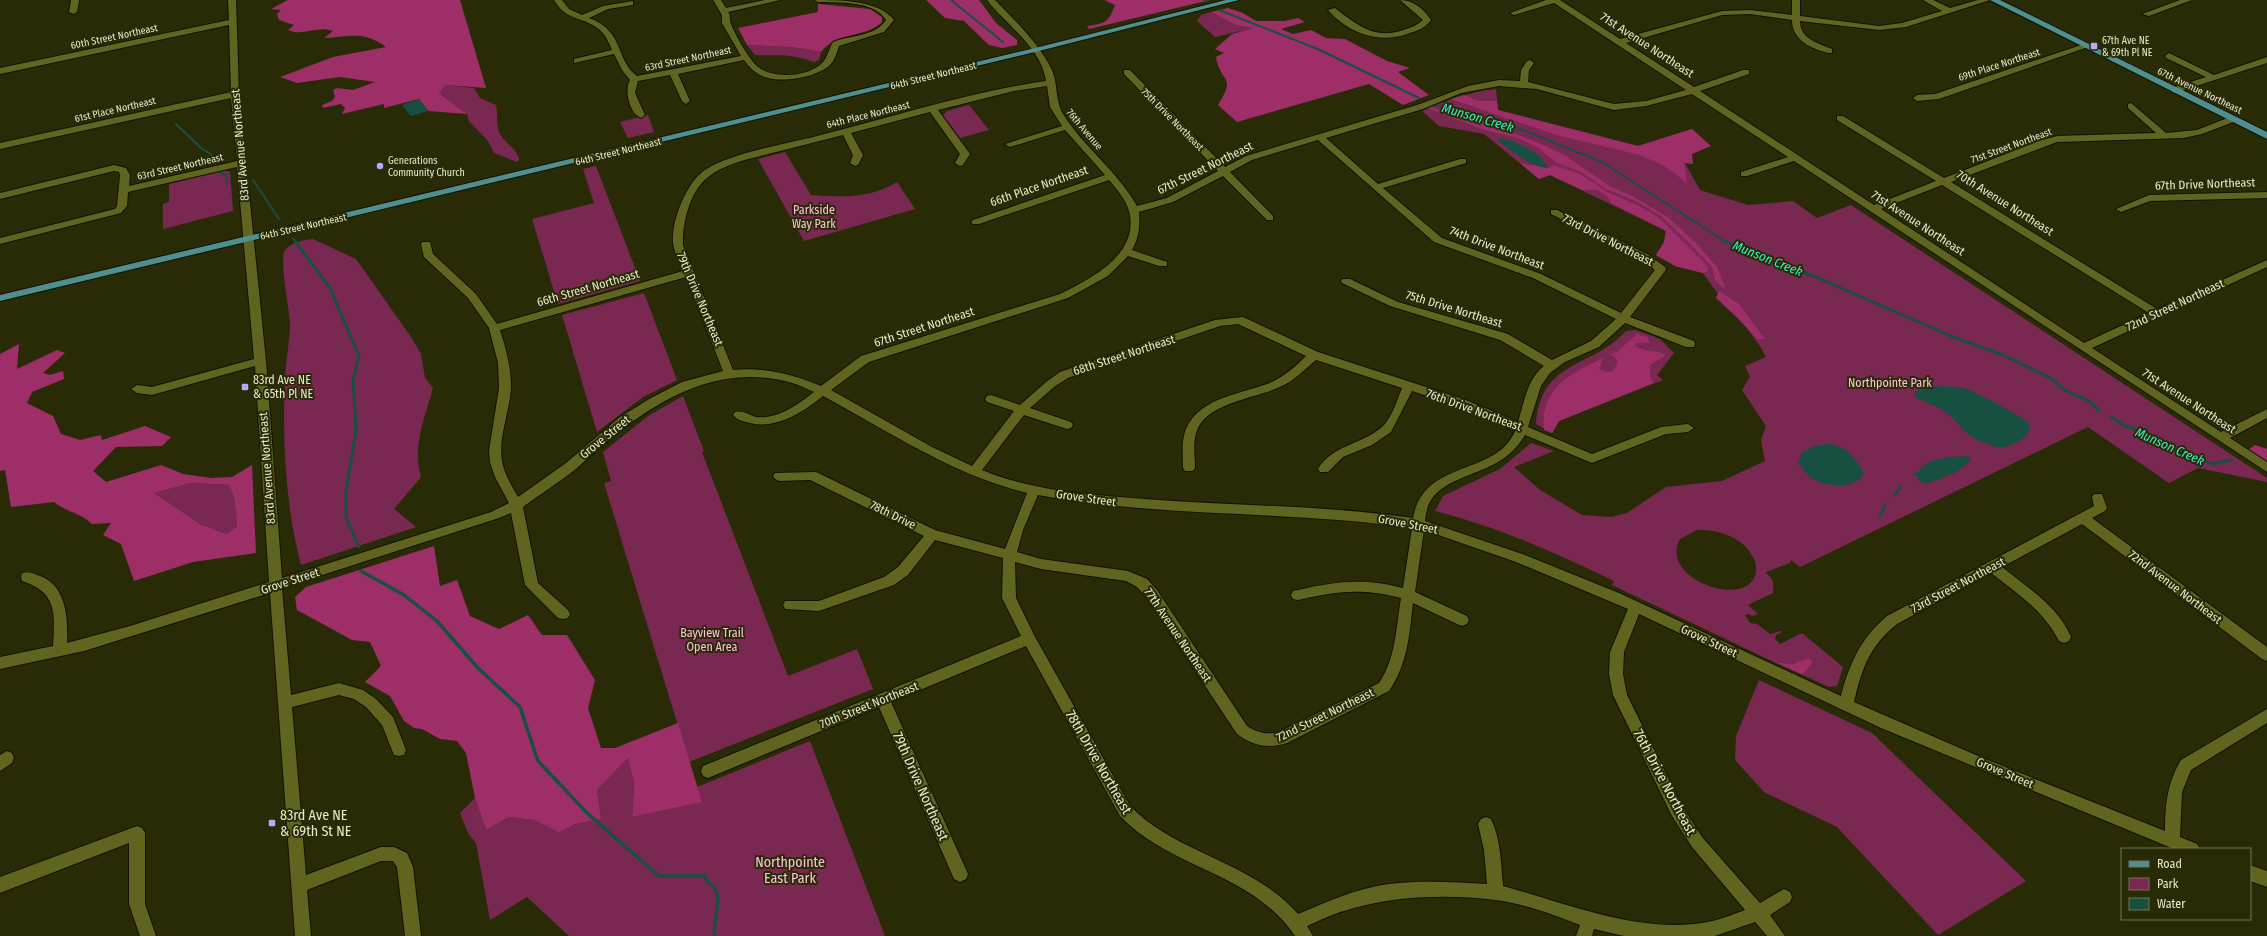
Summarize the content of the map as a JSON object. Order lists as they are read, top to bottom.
{
  "streets": {
    "main road": ["64th Street Northeast", "67th Avenue Northeast"],
    "street": [
      "60th Street Northeast",
      "71st Avenue Northeast",
      "63rd Street Northeast",
      "69th Place Northeast",
      "61st Place Northeast",
      "64th Place Northeast",
      "75th Drive Northeast",
      "76th Avenue",
      "83rd Avenue Northeast",
      "71st Street Northeast",
      "67th Street Northeast",
      "67th Drive Northeast",
      "66th Place Northeast",
      "70th Avenue Northeast",
      "73rd Drive Northeast",
      "74th Drive Northeast",
      "66th Street Northeast",
      "79th Drive Northeast",
      "72nd Street Northeast",
      "68th Street Northeast",
      "76th Drive Northeast",
      "Grove Street",
      "78th Drive",
      "73rd Street Northeast",
      "72nd Avenue Northeast",
      "77th Avenue Northeast",
      "70th Street Northeast",
      "78th Drive Northeast"
    ]
  },
  "crossings": [
    ["60th Street Northeast", "83rd Avenue Northeast"],
    ["71st Avenue Northeast", "71st Street Northeast"],
    ["71st Avenue Northeast", "67th Street Northeast"],
    ["71st Avenue Northeast", "72nd Street Northeast"],
    ["63rd Street Northeast", "83rd Avenue Northeast"],
    ["69th Place Northeast", "67th Avenue Northeast"],
    ["64th Street Northeast", "76th Avenue"],
    ["64th Street Northeast", "83rd Avenue Northeast"],
    ["67th Avenue Northeast", "71st Street Northeast"],
    ["61st Place Northeast", "83rd Avenue Northeast"],
    ["64th Place Northeast", "76th Avenue"],
    ["64th Place Northeast", "79th Drive Northeast"],
    ["75th Drive Northeast", "67th Street Northeast"],
    ["76th Avenue", "67th Street Northeast"],
    ["76th Avenue", "66th Place Northeast"],
    ["83rd Avenue Northeast", "Grove Street"],
    ["71st Street Northeast", "70th Avenue Northeast"],
    ["67th Street Northeast", "74th Drive Northeast"],
    ["67th Street Northeast", "Grove Street"],
    ["70th Avenue Northeast", "72nd Street Northeast"],
    ["73rd Drive Northeast", "74th Drive Northeast"],
    ["66th Street Northeast", "79th Drive Northeast"],
    ["79th Drive Northeast", "Grove Street"],
    ["79th Drive Northeast", "70th Street Northeast"],
    ["72nd Street Northeast", "77th Avenue Northeast"],
    ["68th Street Northeast", "76th Drive Northeast"],
    ["68th Street Northeast", "Grove Street"],
    ["76th Drive Northeast", "Grove Street"],
    ["Grove Street", "73rd Street Northeast"],
    ["Grove Street", "78th Drive Northeast"],
    ["78th Drive", "77th Avenue Northeast"],
    ["78th Drive", "78th Drive Northeast"],
    ["73rd Street Northeast", "72nd Avenue Northeast"],
    ["77th Avenue Northeast", "78th Drive Northeast"],
    ["70th Street Northeast", "78th Drive Northeast"]
  ],
  "water": ["Munson Creek"],
  "parks": [
    "Parkside Way Park",
    "Northpointe Park",
    "Bayview Trail Open Area",
    "Northpointe East Park"
  ],
  "places": {
    "transit": ["67th Ave NE & 69th Pl NE", "83rd Ave NE & 65th Pl NE", "83rd Ave NE & 69th St NE"],
    "other": ["Generations Community Church"]
  },
  "legend": ["Road", "Park", "Water"]
}
